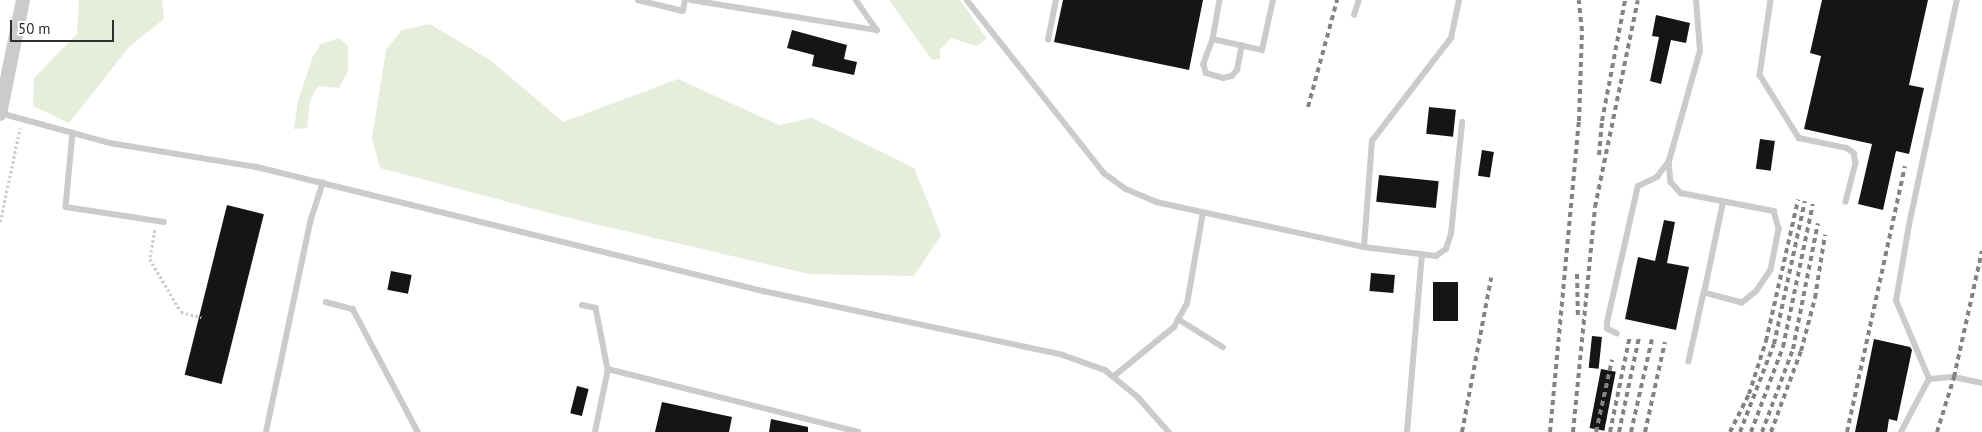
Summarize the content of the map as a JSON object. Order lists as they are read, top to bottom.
{
  "scale_bar": "50 m"
}
